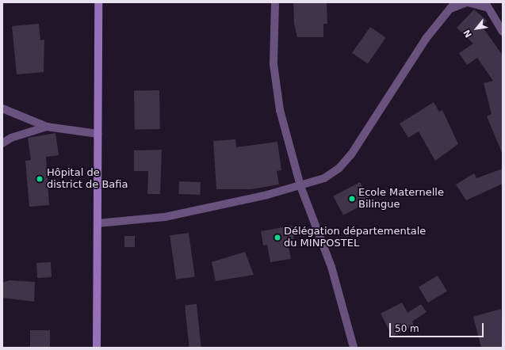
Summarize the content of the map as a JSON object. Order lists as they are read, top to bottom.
{
  "places": ["Hôpital de district de Bafia", "Ecole Maternelle Bilingue", "Délégation départementale du MINPOSTEL"],
  "scale_bar": "50 m",
  "north": "bottom left"
}
